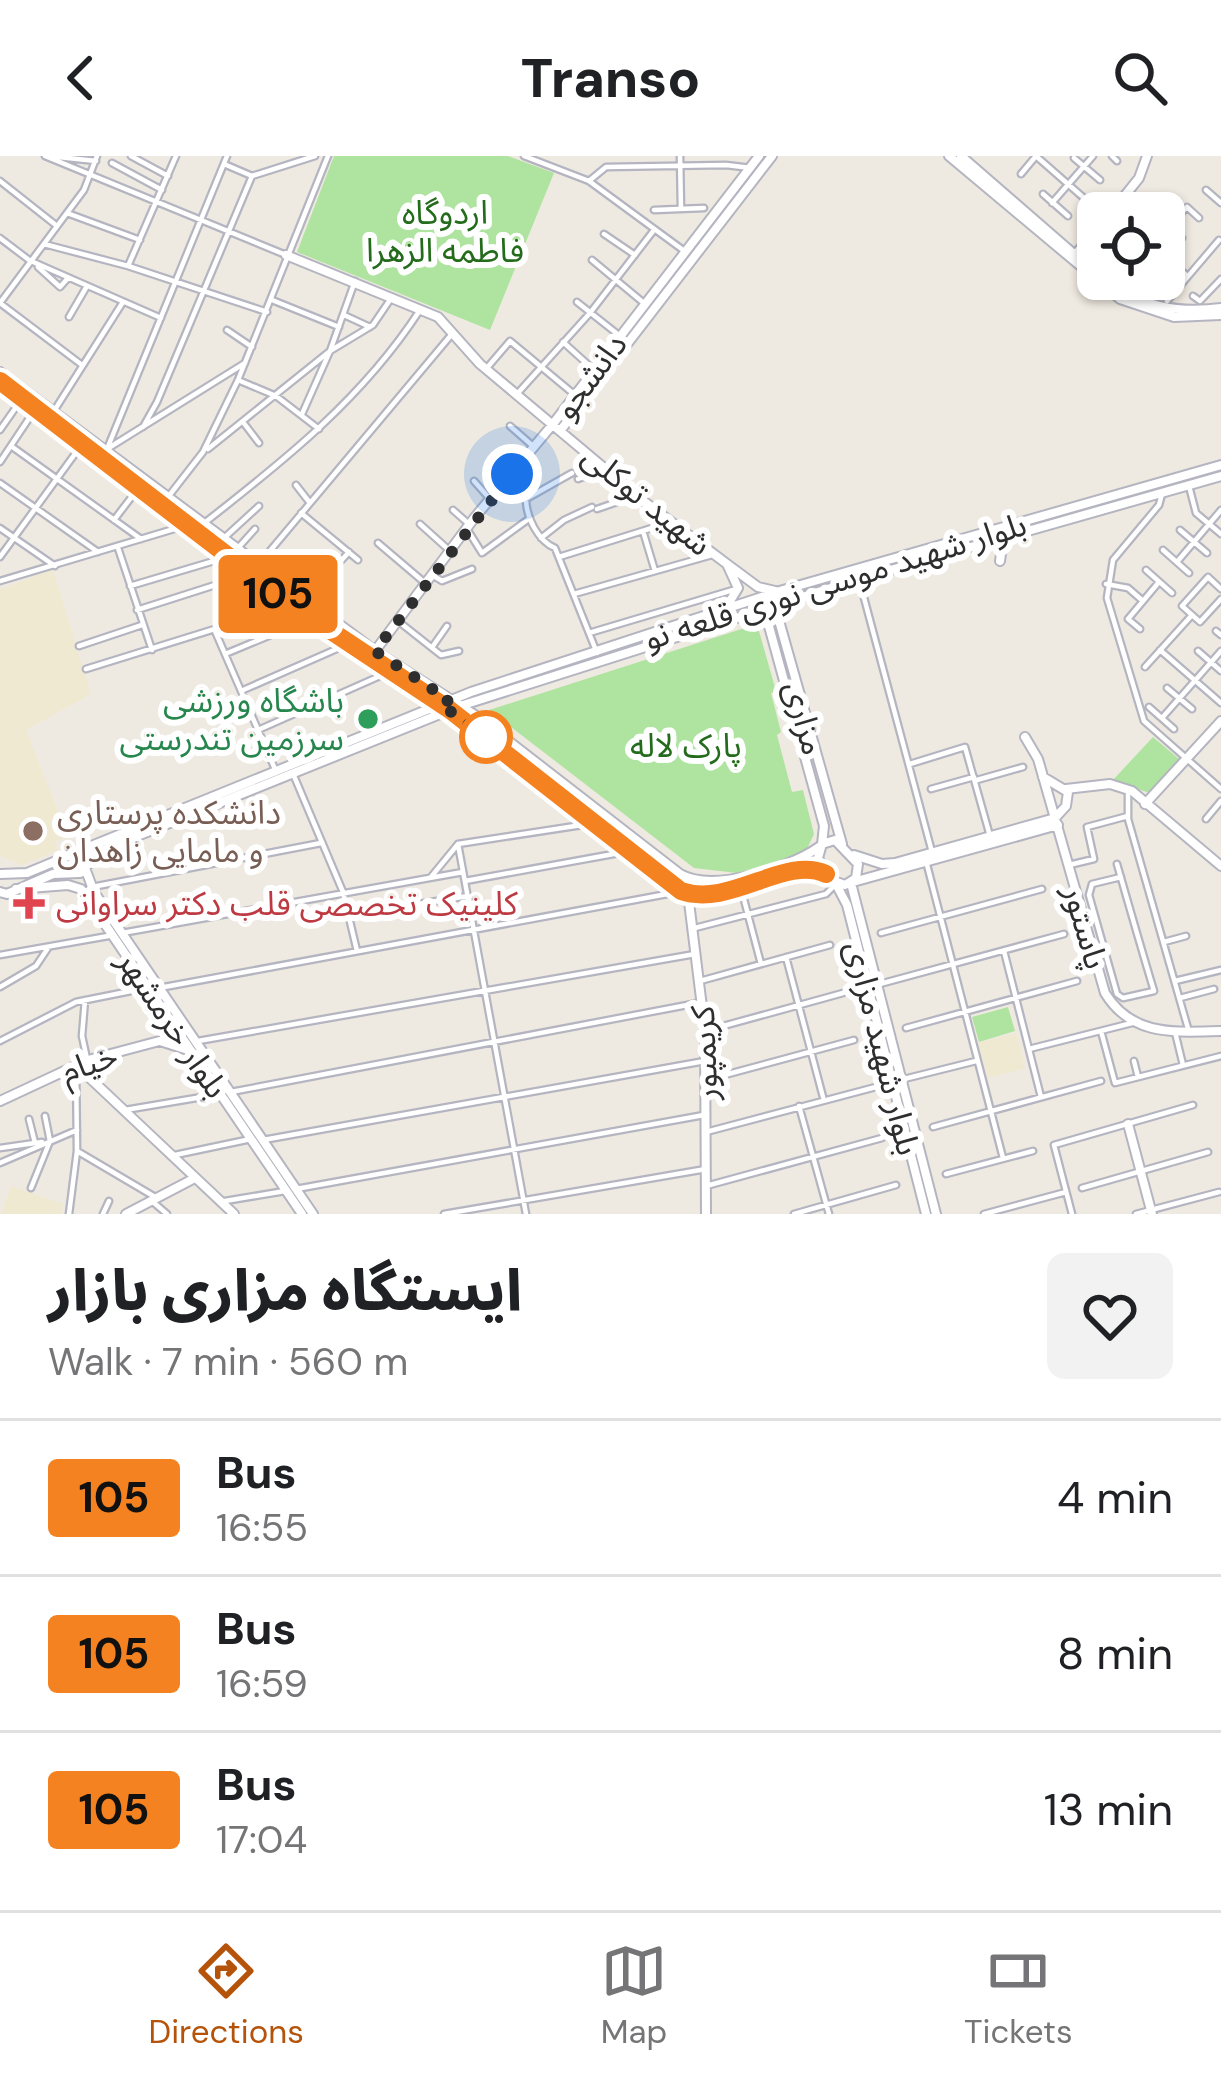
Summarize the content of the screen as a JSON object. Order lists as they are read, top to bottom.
{
  "streets": {
    "main road": [
      "دانشجو",
      "شهید توکلی",
      "بلوار شهید موسی نوری قلعه نو",
      "مزاری",
      "پاستور",
      "بلوار خرمشهر",
      "بلوار شهید مزاری",
      "کریمپور",
      "خیام"
    ]
  },
  "crossings": [
    ["دانشجو", "شهید توکلی"],
    ["شهید توکلی", "بلوار شهید موسی نوری قلعه نو"],
    ["مزاری", "بلوار شهید مزاری"],
    ["بلوار خرمشهر", "خیام"]
  ],
  "parks": ["اردوگاه فاطمه الزهرا", "پارک لاله"],
  "places": {
    "other": ["باشگاه ورزشی سرزمین تندرستی", "دانشکده پرستاری و مامایی زاهدان"],
    "health": ["کلینیک تخصصی قلب دکتر سراوانی"]
  },
  "lines": ["bus line 105"],
  "page": {
    "header": "Transo",
    "on_map": "105",
    "heading": ["ایستگاه مزاری بازار", "Walk · 7 min · 560 m"],
    "list": [
      {
        "mark": "105",
        "name": "Bus",
        "note": "16:55",
        "value": "4 min"
      },
      {
        "mark": "105",
        "name": "Bus",
        "note": "16:59",
        "value": "8 min"
      },
      {
        "mark": "105",
        "name": "Bus",
        "note": "17:04",
        "value": "13 min"
      }
    ],
    "tabs": ["Directions", "Map", "Tickets"]
  }
}
